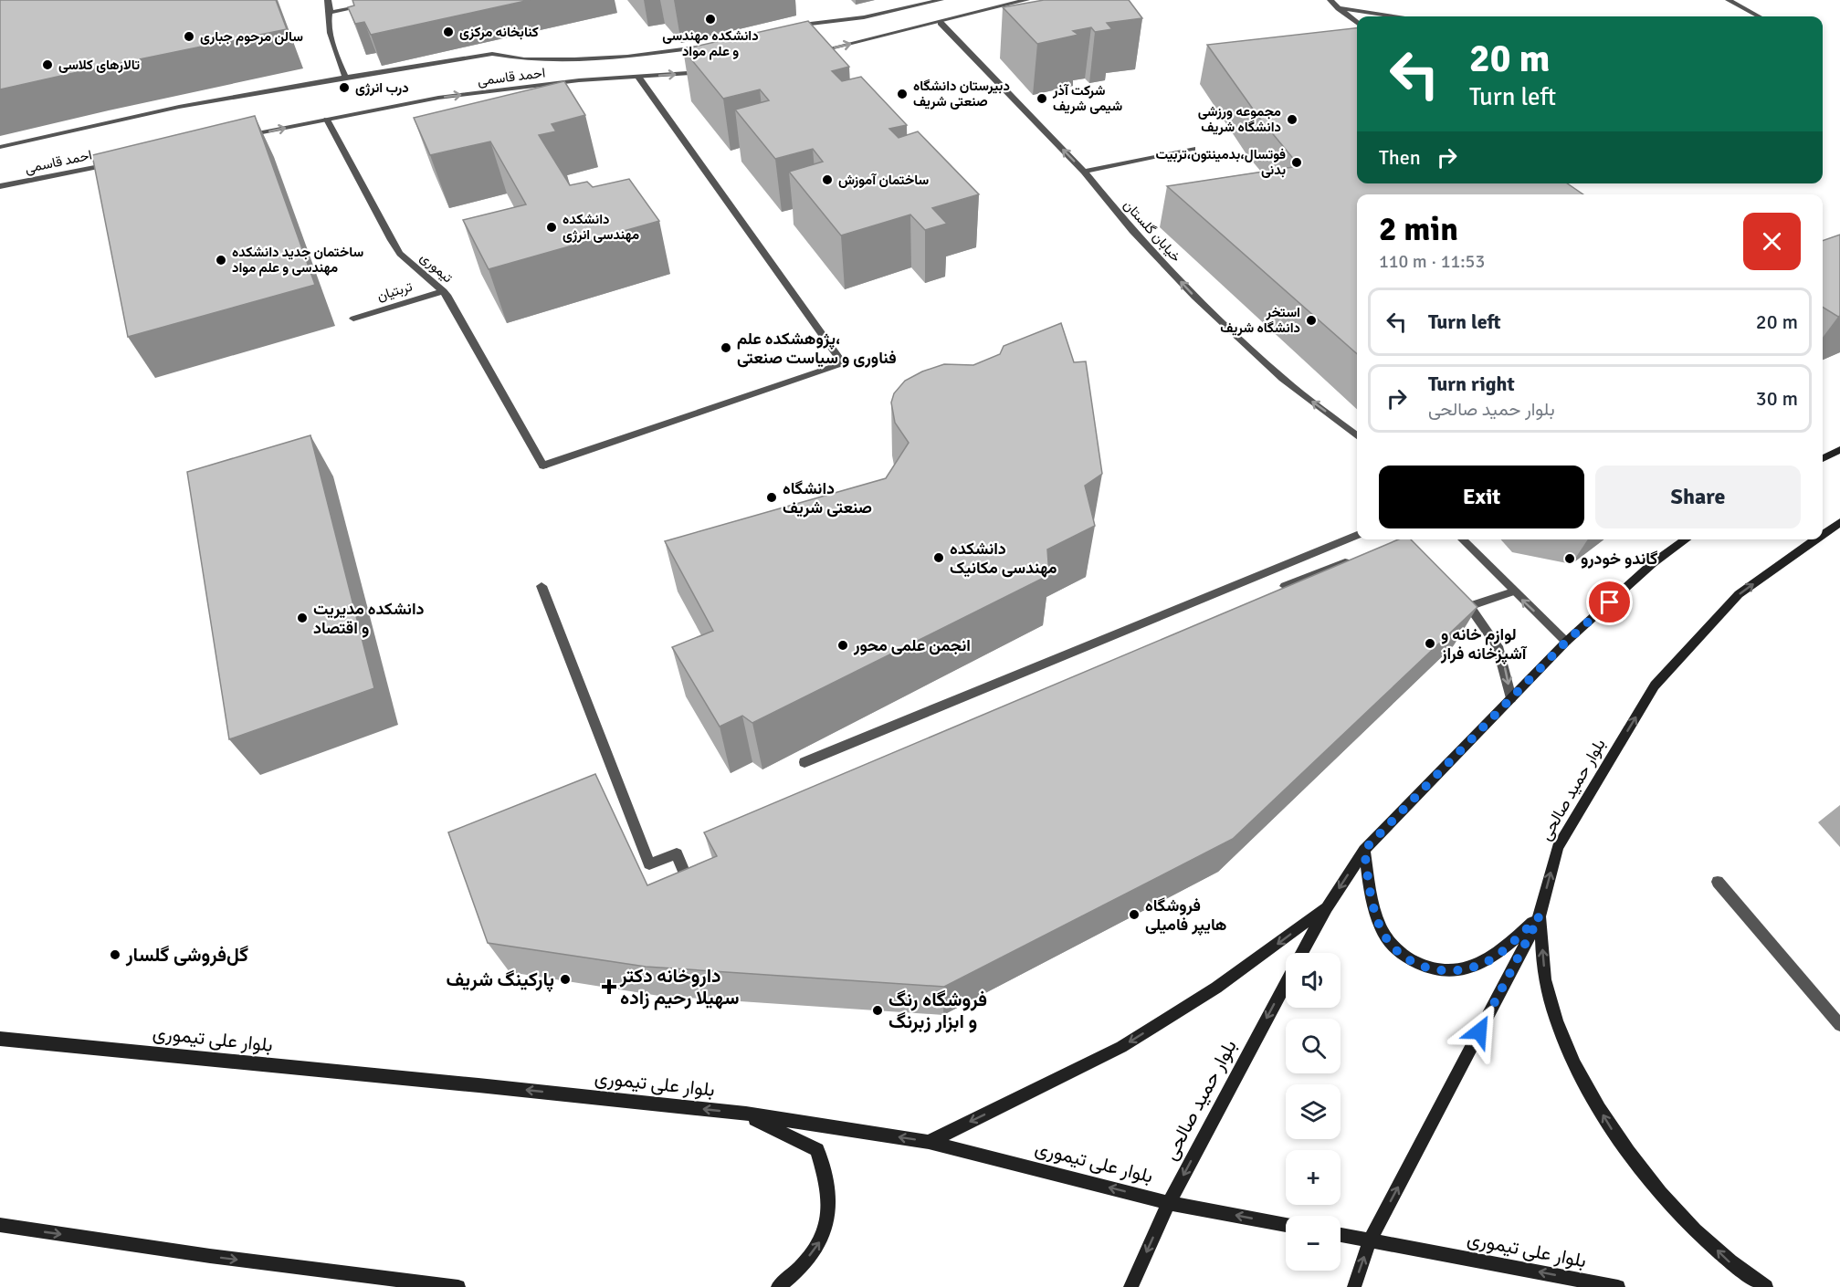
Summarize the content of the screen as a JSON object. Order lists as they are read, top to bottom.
{
  "streets": {
    "main road": ["بلوار حمید صالحی", "بلوار علی تیموری"],
    "street": [
      "احمد قاسمی",
      "خیابان گلستان",
      "تیموری",
      "تربتیان"
    ]
  },
  "crossings": [
    ["احمد قاسمی", "تیموری"],
    ["تیموری", "تربتیان"],
    ["بلوار حمید صالحی", "بلوار علی تیموری"]
  ],
  "one_way": ["خیابان گلستان", "بلوار علی تیموری"],
  "places": {
    "other": [
      "دانشکده مهندسی و علم مواد",
      "کنابخانه مرکزی",
      "سالن مرحوم جباری",
      "تالارهای کلاسی",
      "درب انرژی",
      "دبیرستان دانشگاه صنعتی شریف",
      "شرکت آذر شیمی شریف",
      "مجموعه ورزشی دانشگاه شریف",
      "فوتسال،بدمینتون،تربیت بدنی",
      "ساختمان آموزش",
      "دانشکده مهندسی انرژی",
      "ساختمان جدید دانشکده مهندسی و علم مواد",
      "استخر دانشگاه شریف",
      "پژوهشکده علم، فناوری و سیاست صنعتی",
      "دانشگاه صنعتی شریف",
      "دانشکده مهندسی مکانیک",
      "گاندو خودرو",
      "دانشکده مدیریت و اقتصاد",
      "لوازم خانه و آشپزخانه فراز",
      "انجمن علمی محور",
      "فروشگاه هایپر فامیلی",
      "گل‌فروشی گلسار",
      "پارکینگ شریف",
      "فروشگاه رنگ و ابزار زبرنگ"
    ],
    "health": ["داروخانه دکتر سهیلا رحیم زاده"]
  },
  "page": {
    "turn": ["20 m", "Turn left"],
    "then": "Then",
    "heading": ["2 min", "110 m · 11:53"],
    "list": [
      {
        "name": "Turn left",
        "value": "20 m"
      },
      {
        "name": "Turn right",
        "note": "بلوار حمید صالحی",
        "value": "30 m"
      }
    ],
    "buttons": ["Exit", "Share"],
    "map_buttons": ["+", "−"]
  }
}
